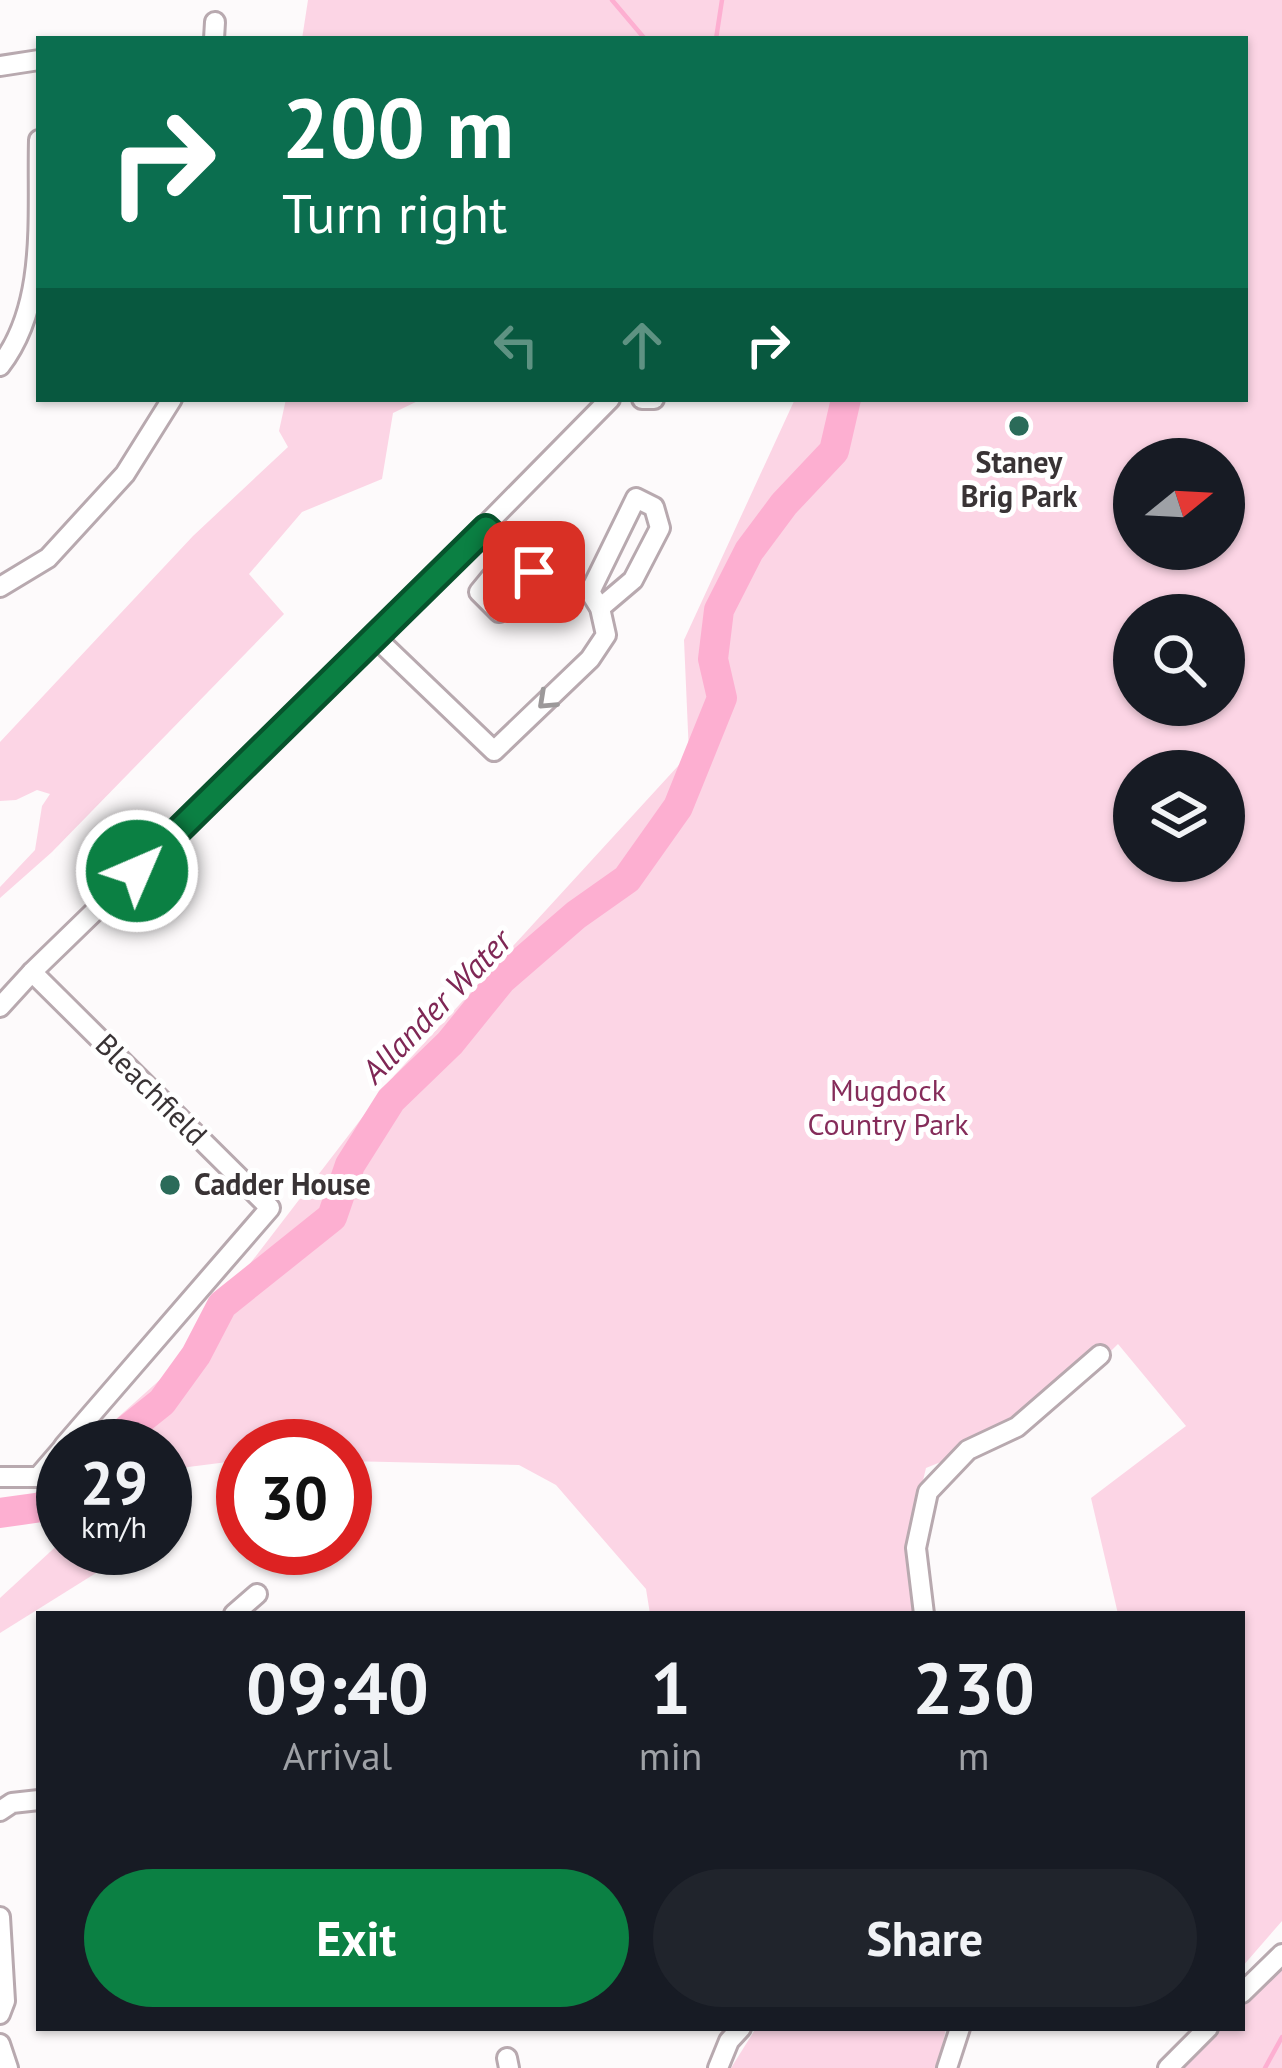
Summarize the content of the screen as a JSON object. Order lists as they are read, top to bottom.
{
  "streets": {
    "street": ["Bleachfield"]
  },
  "water": ["Allander Water"],
  "parks": ["Mugdock Country Park"],
  "places": ["Staney Brig Park", "Cadder House"],
  "north": "right",
  "page": {
    "turn": ["200 m", "Turn right"],
    "speed": "29 km/h",
    "limit": "30",
    "eta": [
      "09:40",
      "Arrival",
      "1",
      "min",
      "230",
      "m"
    ],
    "buttons": ["Exit", "Share"]
  }
}
